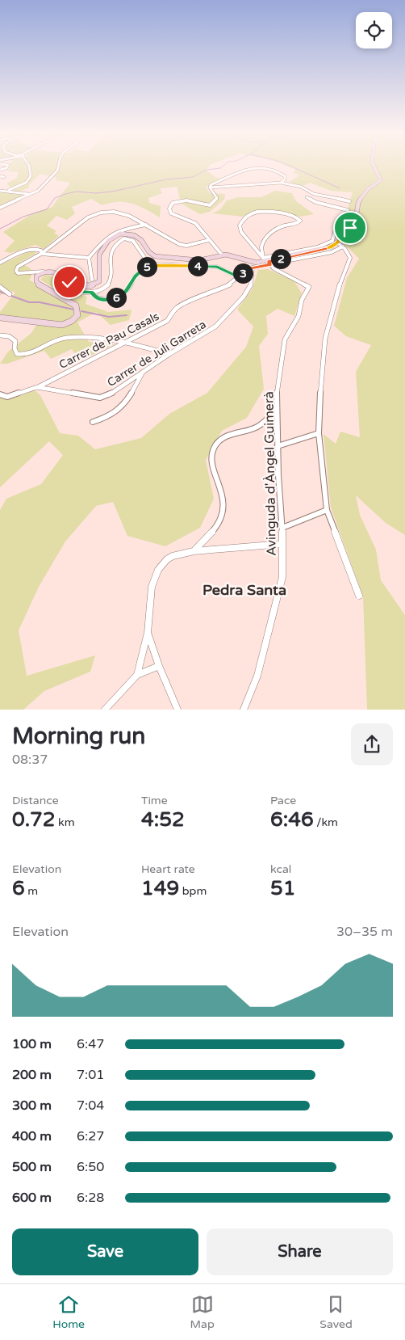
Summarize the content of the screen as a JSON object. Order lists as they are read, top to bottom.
{
  "streets": {
    "street": ["Carrer de Pau Casals", "Carrer de Juli Garreta", "Avinguda d'Àngel Guimerà"]
  },
  "crossings": [
    ["Carrer de Pau Casals", "Carrer de Juli Garreta"]
  ],
  "districts": ["Pedra Santa"],
  "page": {
    "pins": [
      "2",
      "4",
      "5",
      "3",
      "6"
    ],
    "heading": ["Morning run", "08:37"],
    "stats": [
      ["Distance", "0.72 km"],
      ["Time", "4:52"],
      ["Pace", "6:46 /km"],
      ["Elevation", "6 m"],
      ["Heart rate", "149 bpm"],
      ["kcal", "51"]
    ],
    "chart": ["Elevation", "30–35 m"],
    "list": [
      {
        "name": "100 m",
        "note": "6:47"
      },
      {
        "name": "200 m",
        "note": "7:01"
      },
      {
        "name": "300 m",
        "note": "7:04"
      },
      {
        "name": "400 m",
        "note": "6:27"
      },
      {
        "name": "500 m",
        "note": "6:50"
      },
      {
        "name": "600 m",
        "note": "6:28"
      }
    ],
    "buttons": ["Save", "Share"],
    "tabs": ["Home", "Map", "Saved"]
  }
}
